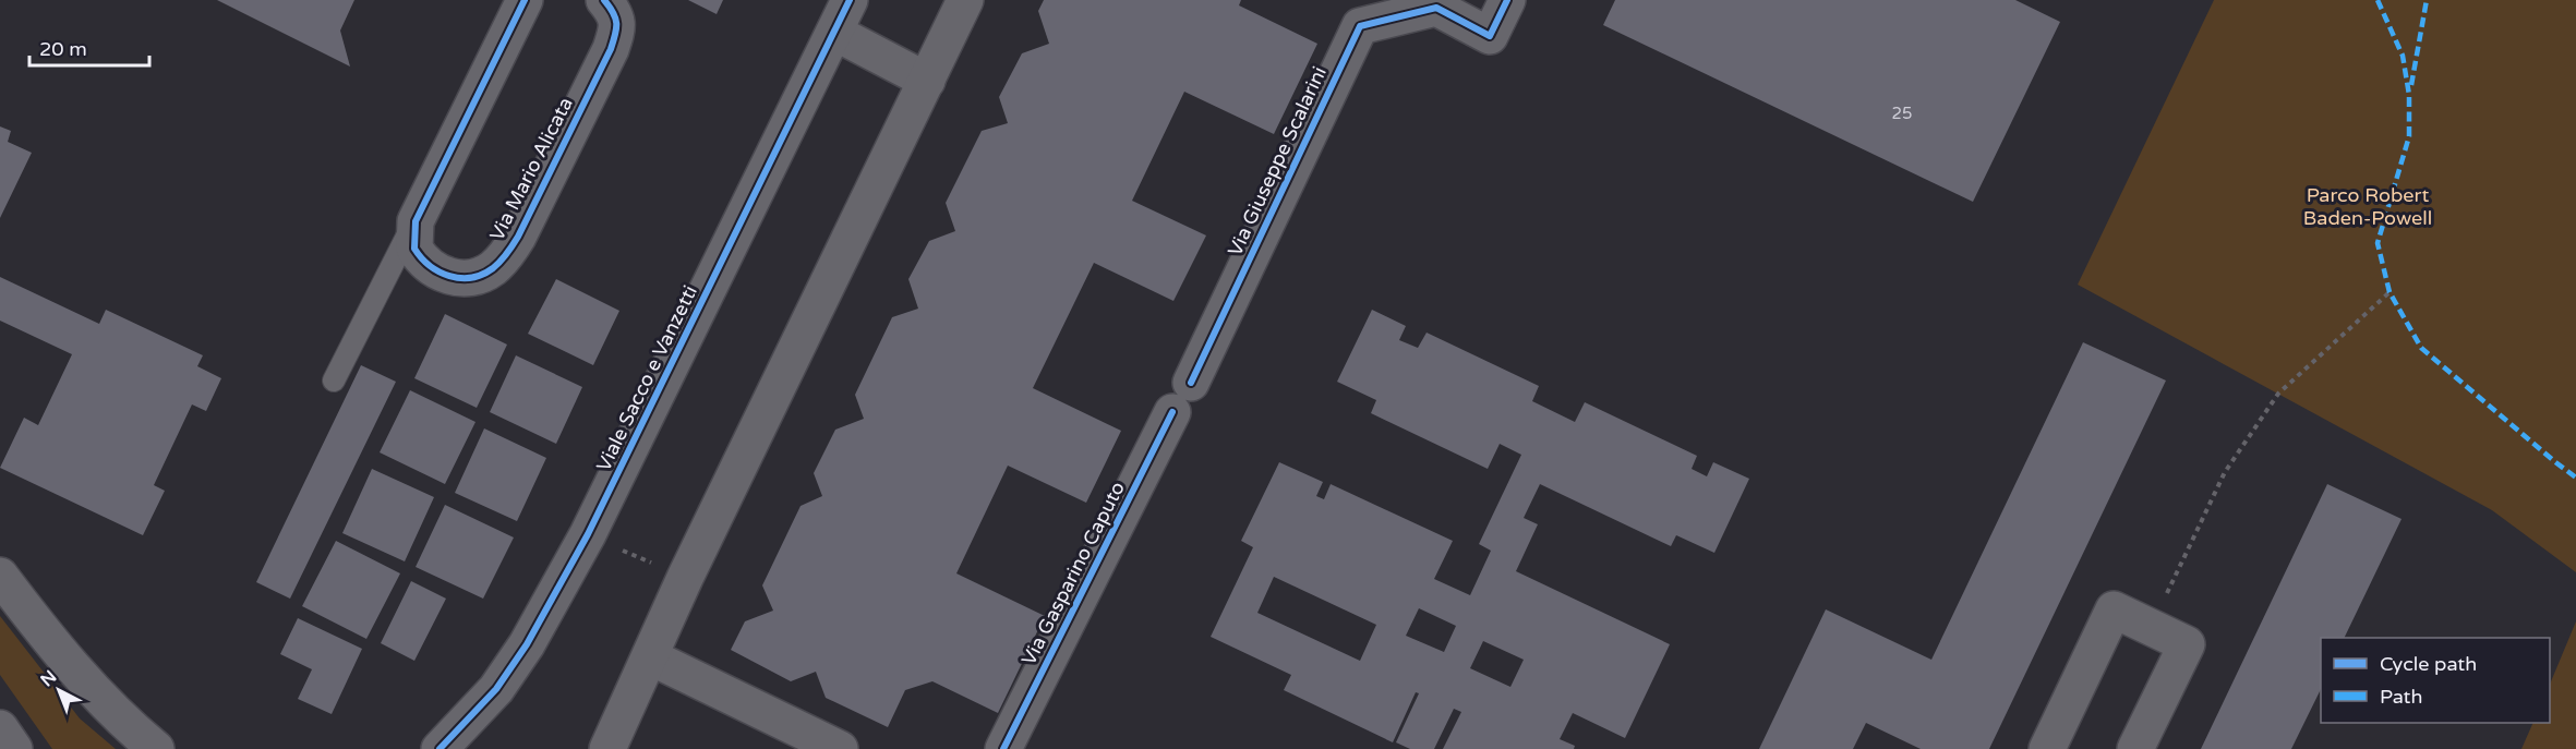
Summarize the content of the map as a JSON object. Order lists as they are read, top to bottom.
{
  "streets": {
    "street": [
      "Via Giuseppe Scalarini",
      "Via Mario Alicata",
      "Viale Sacco e Vanzetti",
      "Via Gasparino Caputo"
    ]
  },
  "parks": ["Parco Robert Baden-Powell"],
  "house_numbers": ["25"],
  "legend": ["Cycle path", "Path"],
  "scale_bar": "20 m",
  "north": "top left"
}
